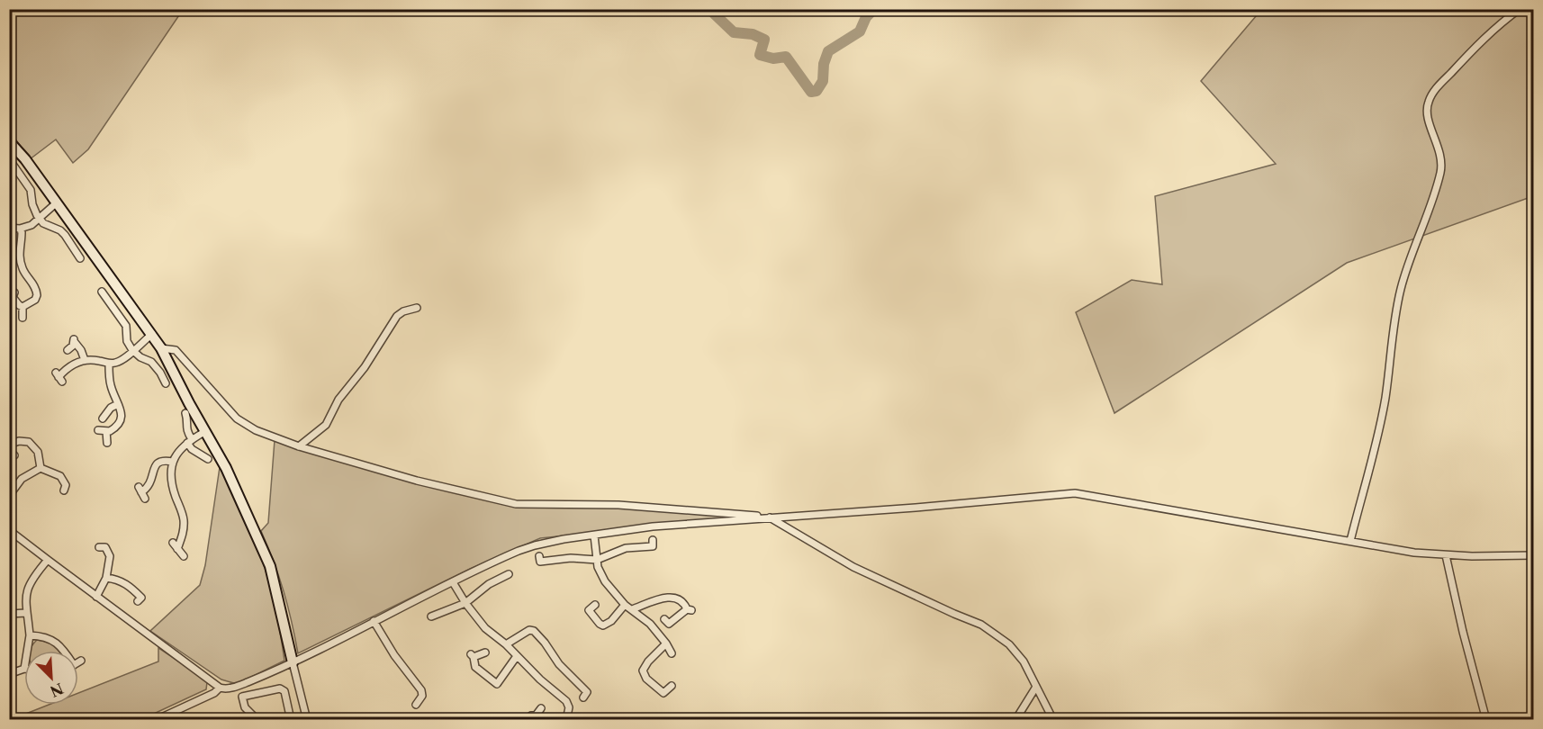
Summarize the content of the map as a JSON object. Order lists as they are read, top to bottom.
{
  "north": "bottom right"
}
